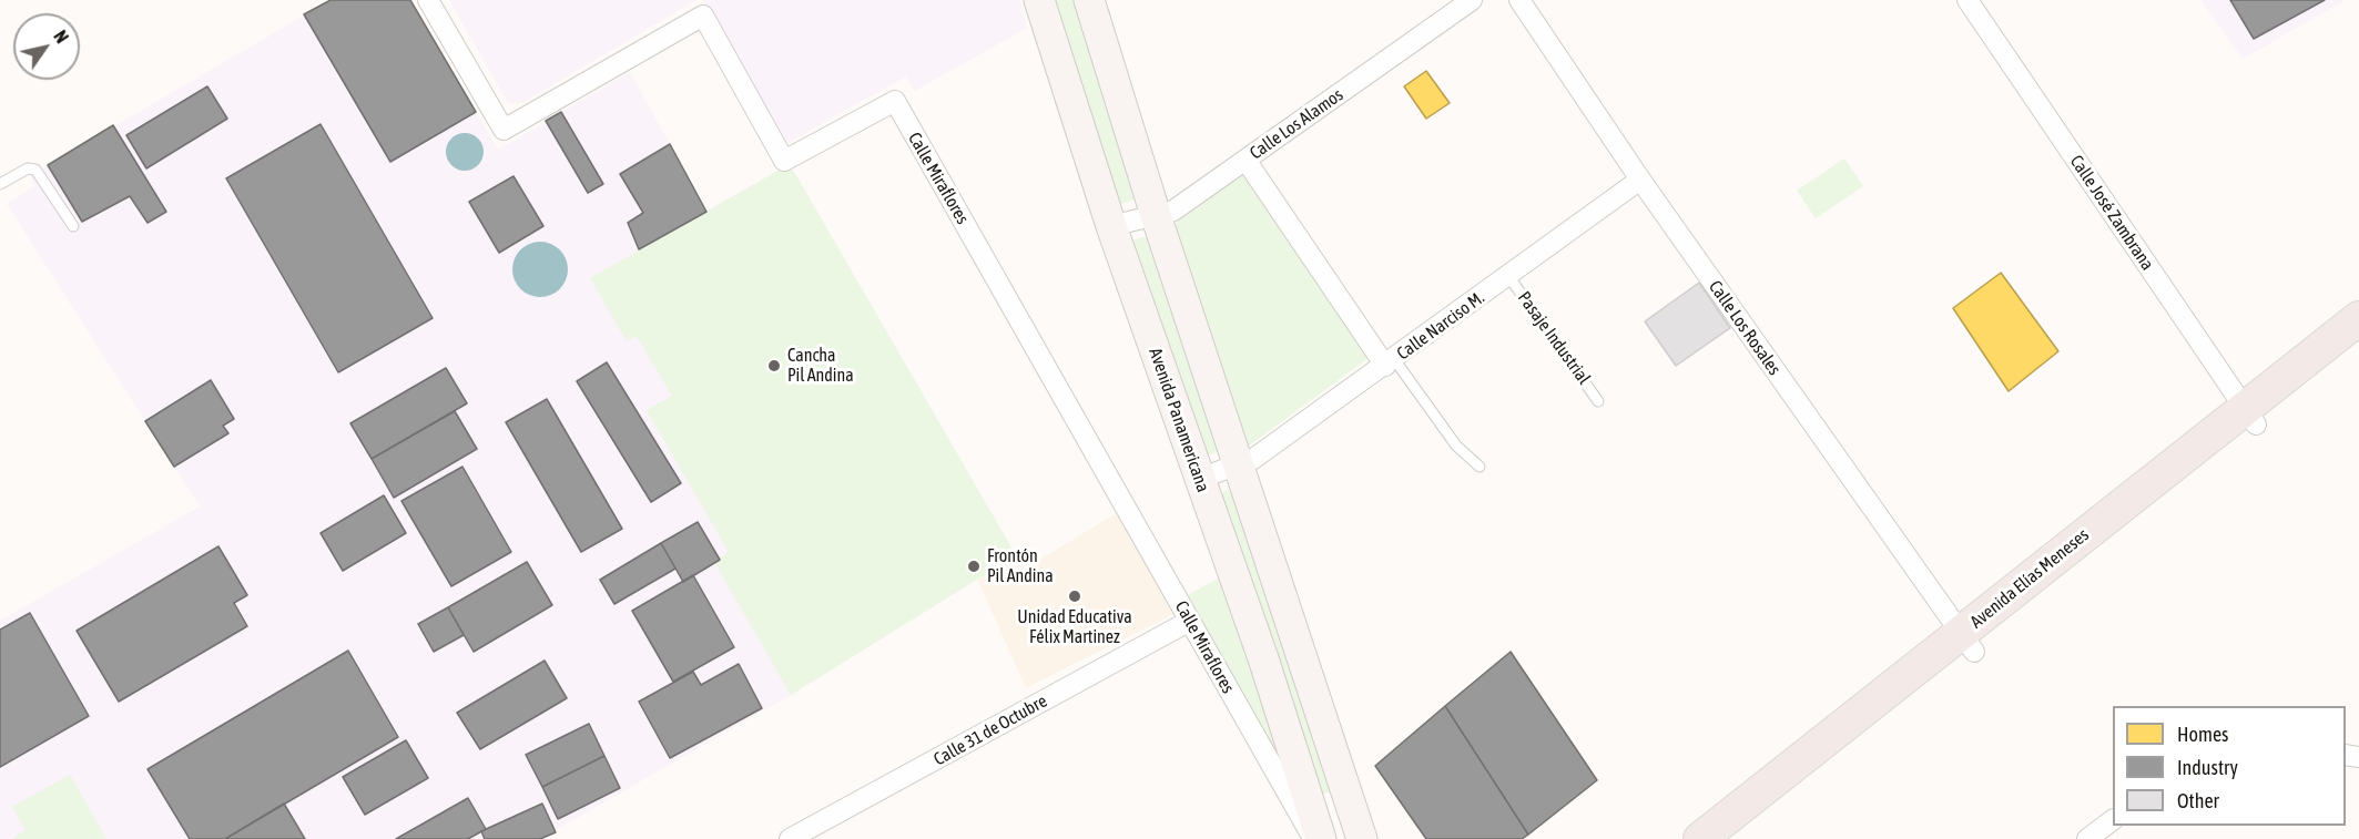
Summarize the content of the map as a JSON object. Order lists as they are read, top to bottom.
{
  "streets": {
    "main road": ["Avenida Panamericana", "Avenida Elías Meneses"],
    "street": [
      "Calle Los Alamos",
      "Calle Miraflores",
      "Calle José Zambrana",
      "Calle Narciso M.",
      "Calle Los Rosales",
      "Calle 31 de Octubre"
    ],
    "lane": ["Pasaje Industrial"]
  },
  "crossings": [
    ["Calle Los Alamos", "Avenida Panamericana"],
    ["Calle Miraflores", "Calle 31 de Octubre"],
    ["Calle José Zambrana", "Avenida Elías Meneses"],
    ["Calle Narciso M.", "Calle Los Rosales"],
    ["Calle Narciso M.", "Pasaje Industrial"],
    ["Calle Narciso M.", "Avenida Panamericana"],
    ["Calle Los Rosales", "Avenida Elías Meneses"]
  ],
  "places": ["Cancha Pil Andina", "Frontón Pil Andina", "Unidad Educativa Félix Martinez"],
  "legend": ["Homes", "Industry", "Other"],
  "north": "top right"
}
